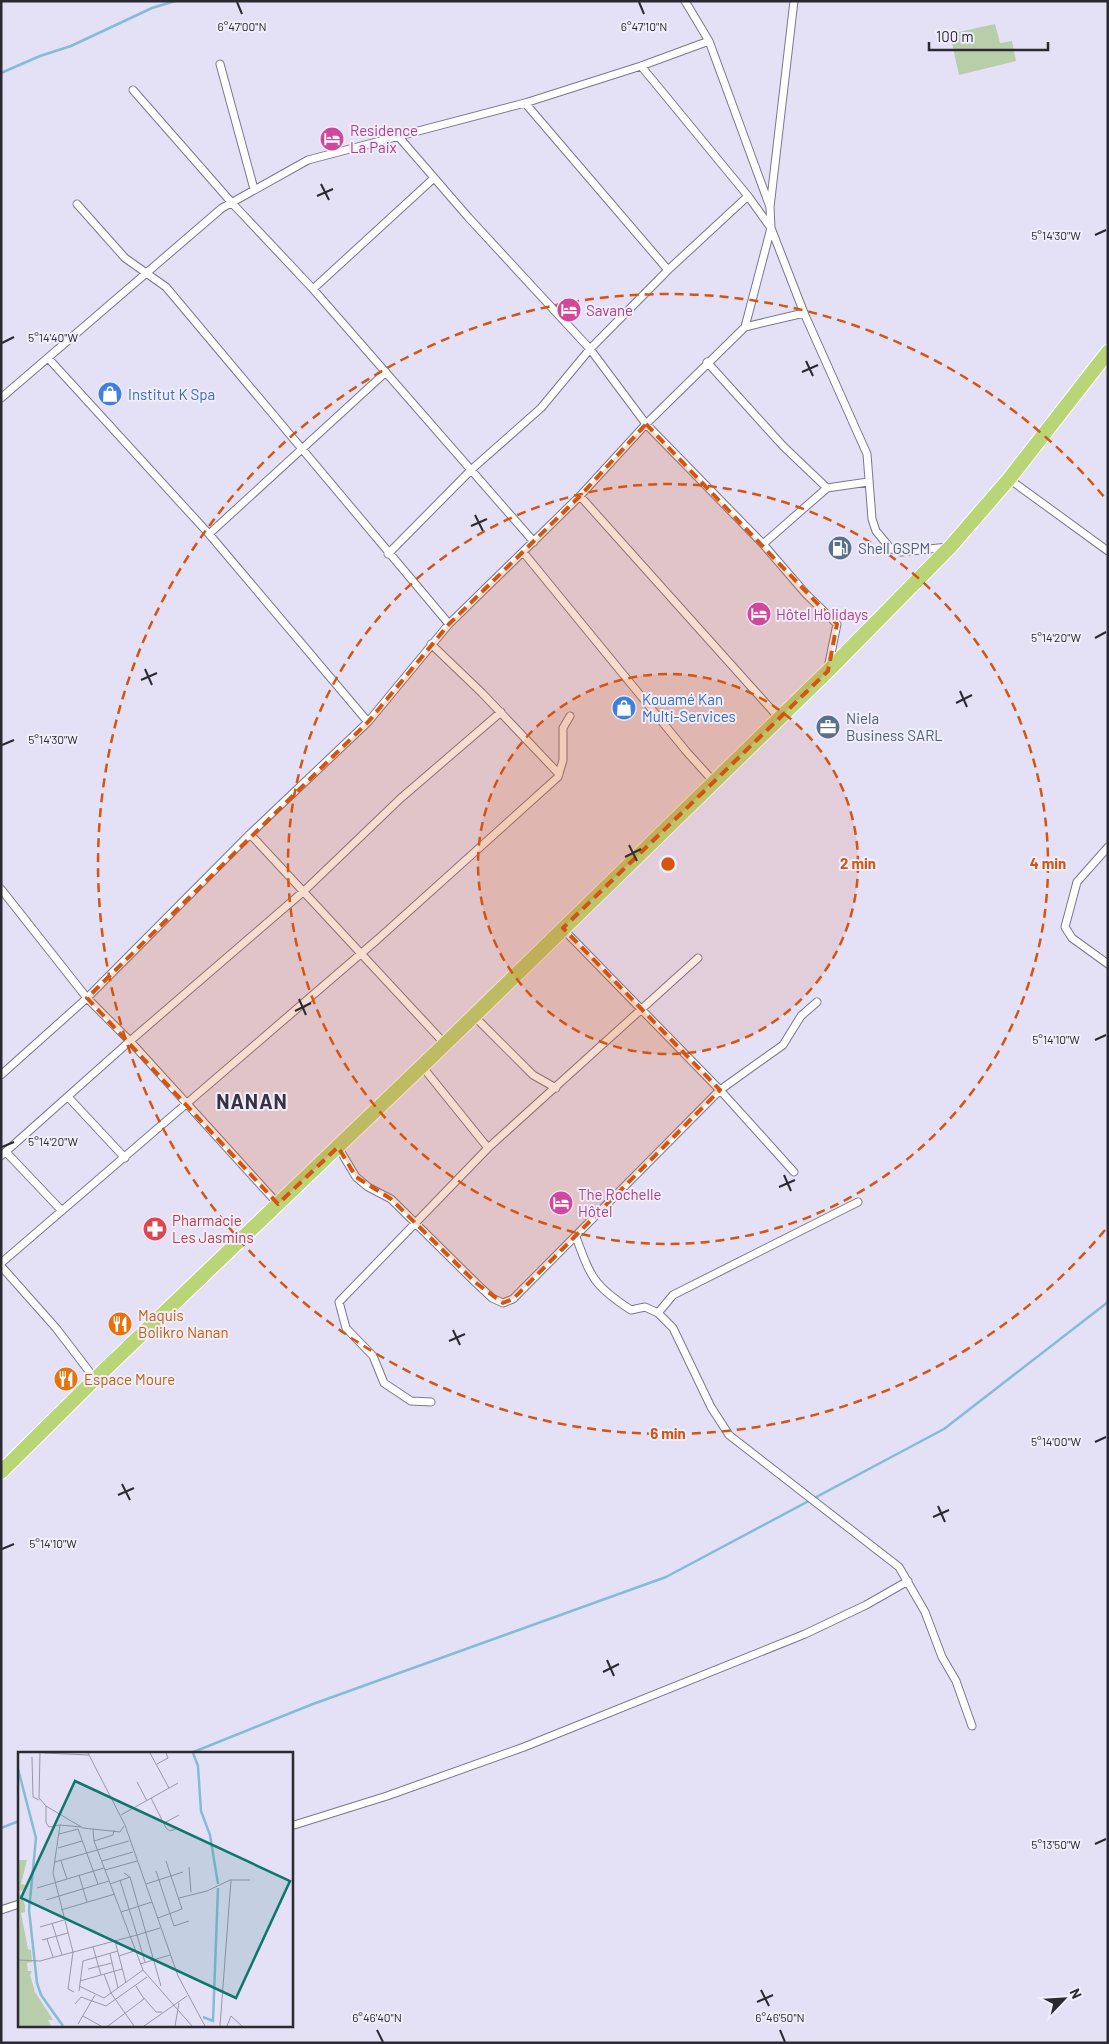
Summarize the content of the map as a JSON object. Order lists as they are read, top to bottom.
{
  "districts": ["NANAN"],
  "places": {
    "hotel": [
      "Residence La Paix",
      "Savane",
      "Hôtel Holidays",
      "The Rochelle Hôtel"
    ],
    "shop": ["Institut K Spa", "Kouamé Kan Multi-Services"],
    "fuel station": ["Shell GSPM"],
    "office": ["Niela Business SARL"],
    "pharmacy": ["Pharmacie Les Jasmins"],
    "restaurant": ["Maquis Bolikro Nanan", "Espace Moure"]
  },
  "scale_bar": "100 m",
  "north": "top right",
  "coordinates": [
    "6°47'00\"N",
    "6°47'10\"N",
    "5°14'30\"W",
    "5°14'40\"W",
    "5°14'20\"W",
    "5°14'10\"W",
    "5°14'00\"W",
    "5°13'50\"W",
    "6°46'40\"N",
    "6°46'50\"N"
  ],
  "rings": ["2 min", "4 min", "6 min"]
}
